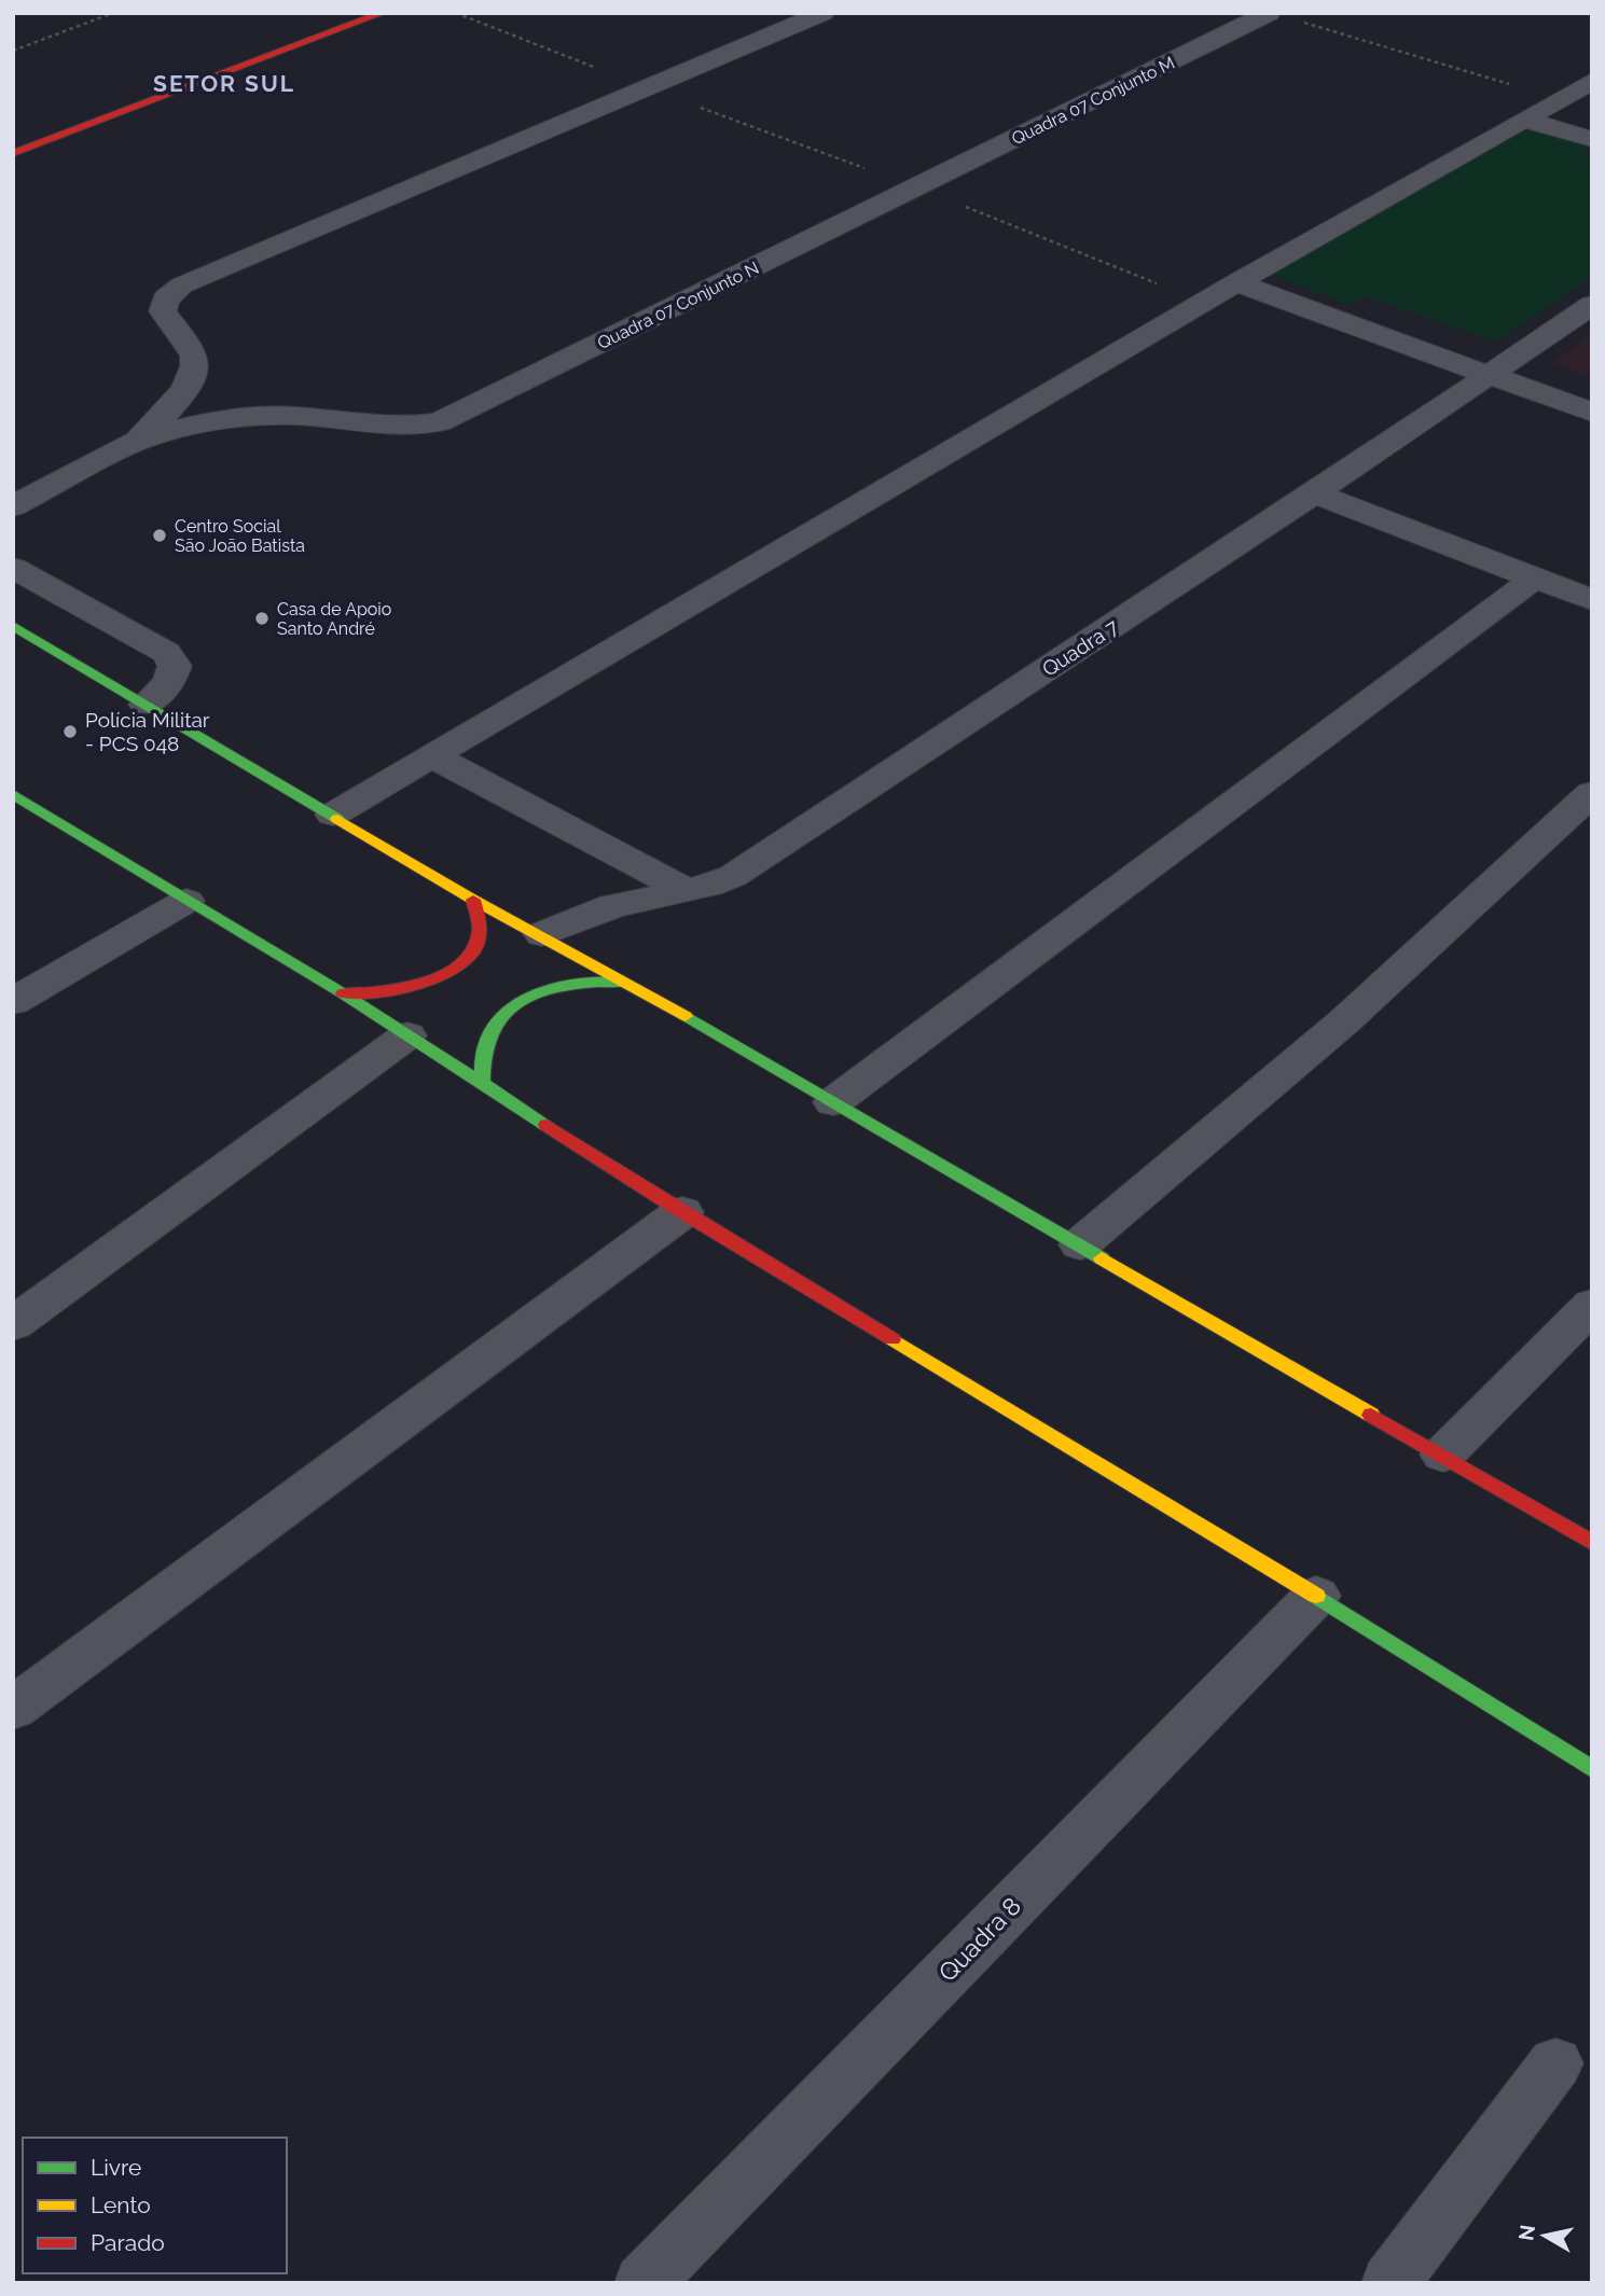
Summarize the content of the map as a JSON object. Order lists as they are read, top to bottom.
{
  "streets": {
    "street": [
      "Quadra 07 Conjunto M",
      "Quadra 07 Conjunto N",
      "Quadra 7",
      "Quadra 8"
    ]
  },
  "crossings": [
    ["Quadra 07 Conjunto M", "Quadra 07 Conjunto N"]
  ],
  "districts": ["SETOR SUL"],
  "places": ["Centro Social São João Batista", "Casa de Apoio Santo André", "Polícia Militar - PCS 048"],
  "legend": ["Livre", "Lento", "Parado"],
  "north": "left"
}
